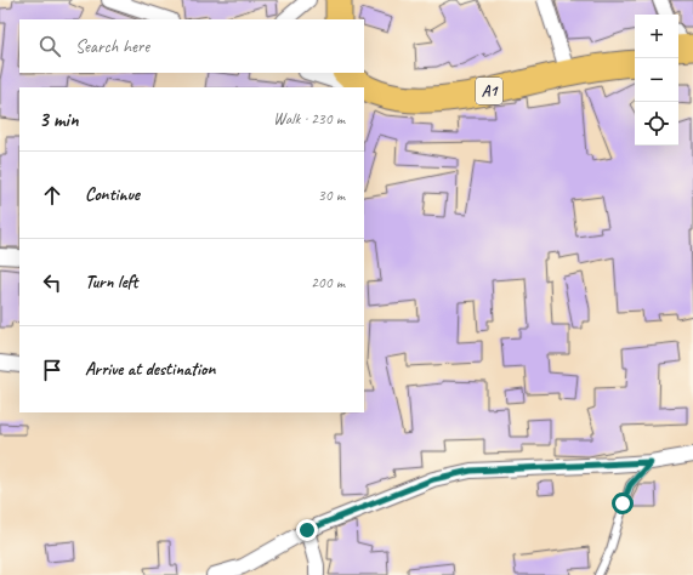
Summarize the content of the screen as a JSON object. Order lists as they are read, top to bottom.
{
  "streets": {
    "highway": ["A1"]
  },
  "page": {
    "map_buttons": ["+", "−"],
    "search": "Search here",
    "heading": ["3 min", "Walk · 230 m"],
    "list": [
      ["Continue", "30 m"],
      ["Turn left", "200 m"],
      "Arrive at destination"
    ]
  }
}
